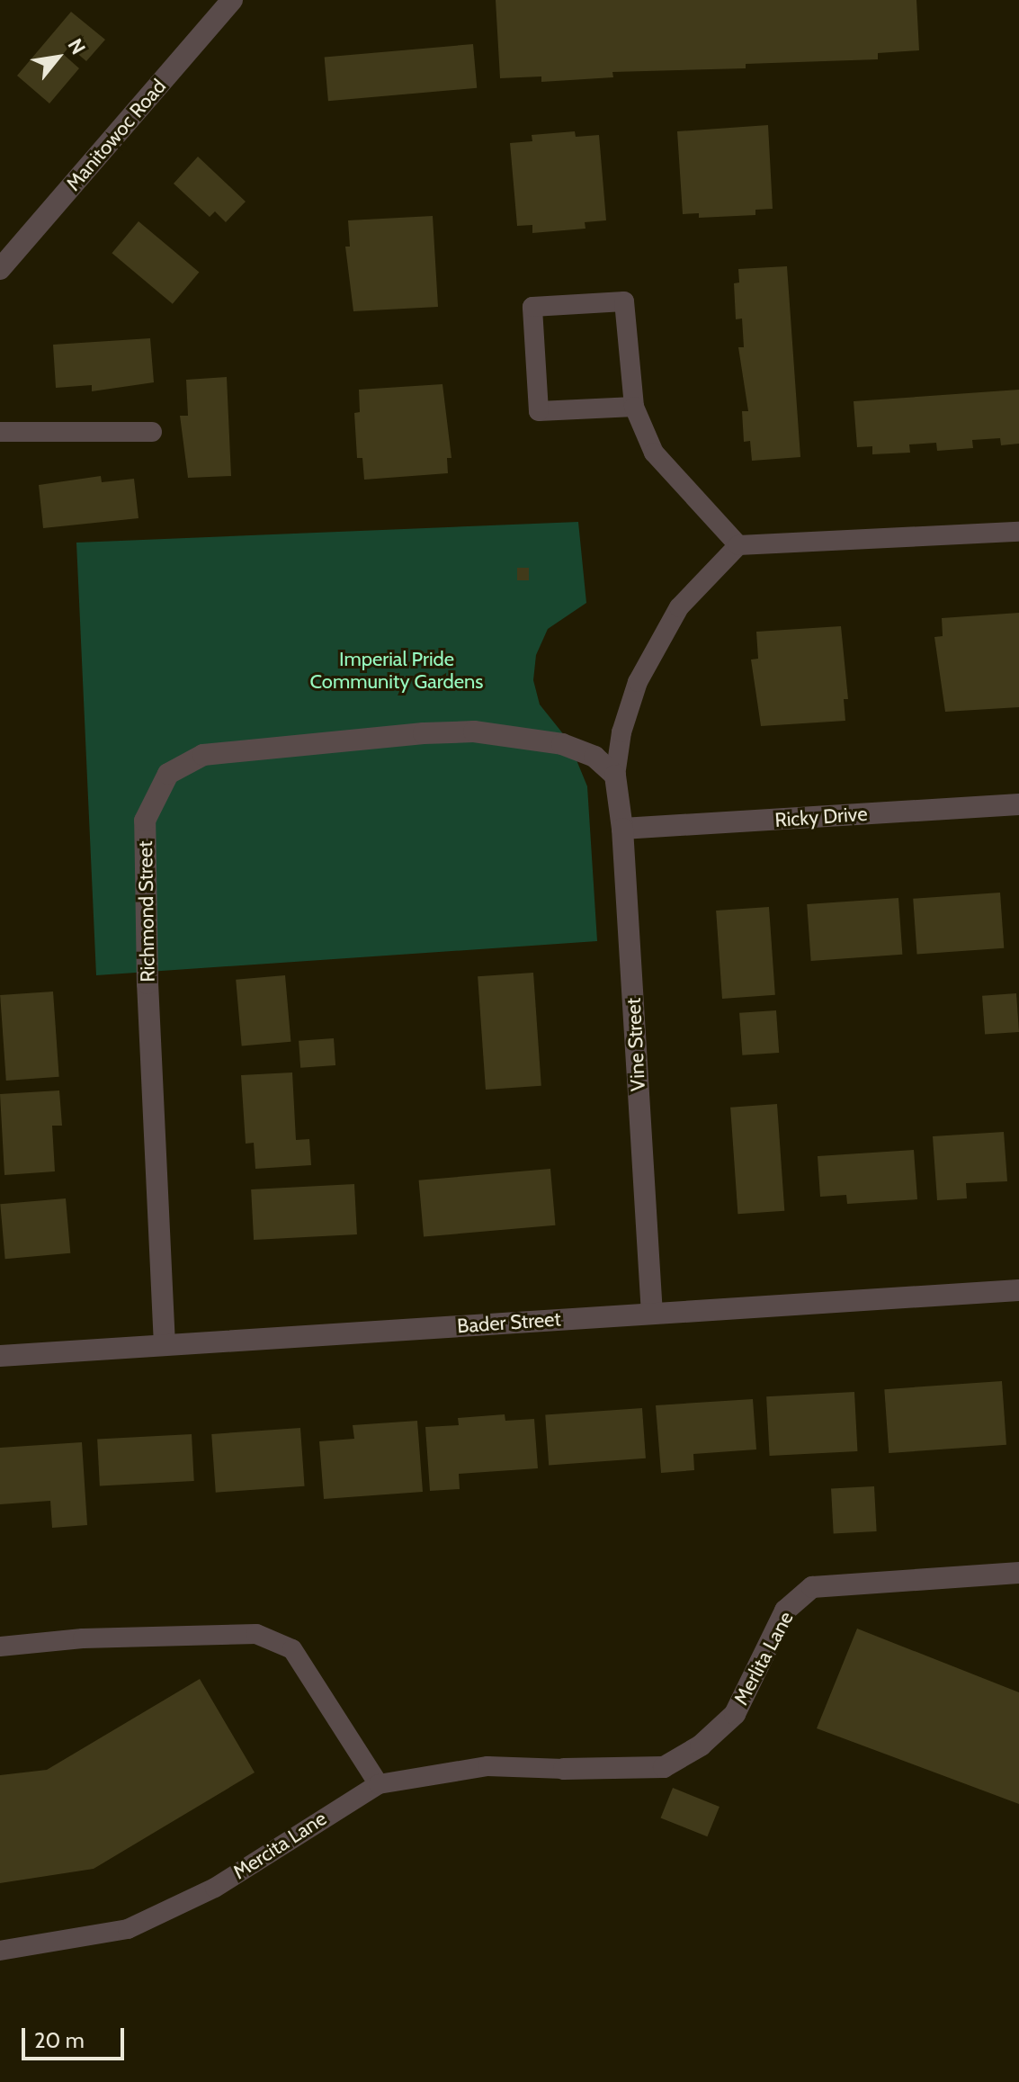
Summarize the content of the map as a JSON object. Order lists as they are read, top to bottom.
{
  "streets": {
    "street": [
      "Manitowoc Road",
      "Ricky Drive",
      "Richmond Street",
      "Vine Street",
      "Bader Street",
      "Merlita Lane"
    ],
    "lane": ["Mercita Lane"]
  },
  "crossings": [
    ["Ricky Drive", "Vine Street"],
    ["Richmond Street", "Vine Street"],
    ["Richmond Street", "Bader Street"],
    ["Vine Street", "Bader Street"],
    ["Merlita Lane", "Mercita Lane"]
  ],
  "parks": ["Imperial Pride Community Gardens"],
  "scale_bar": "20 m",
  "north": "top right"
}
